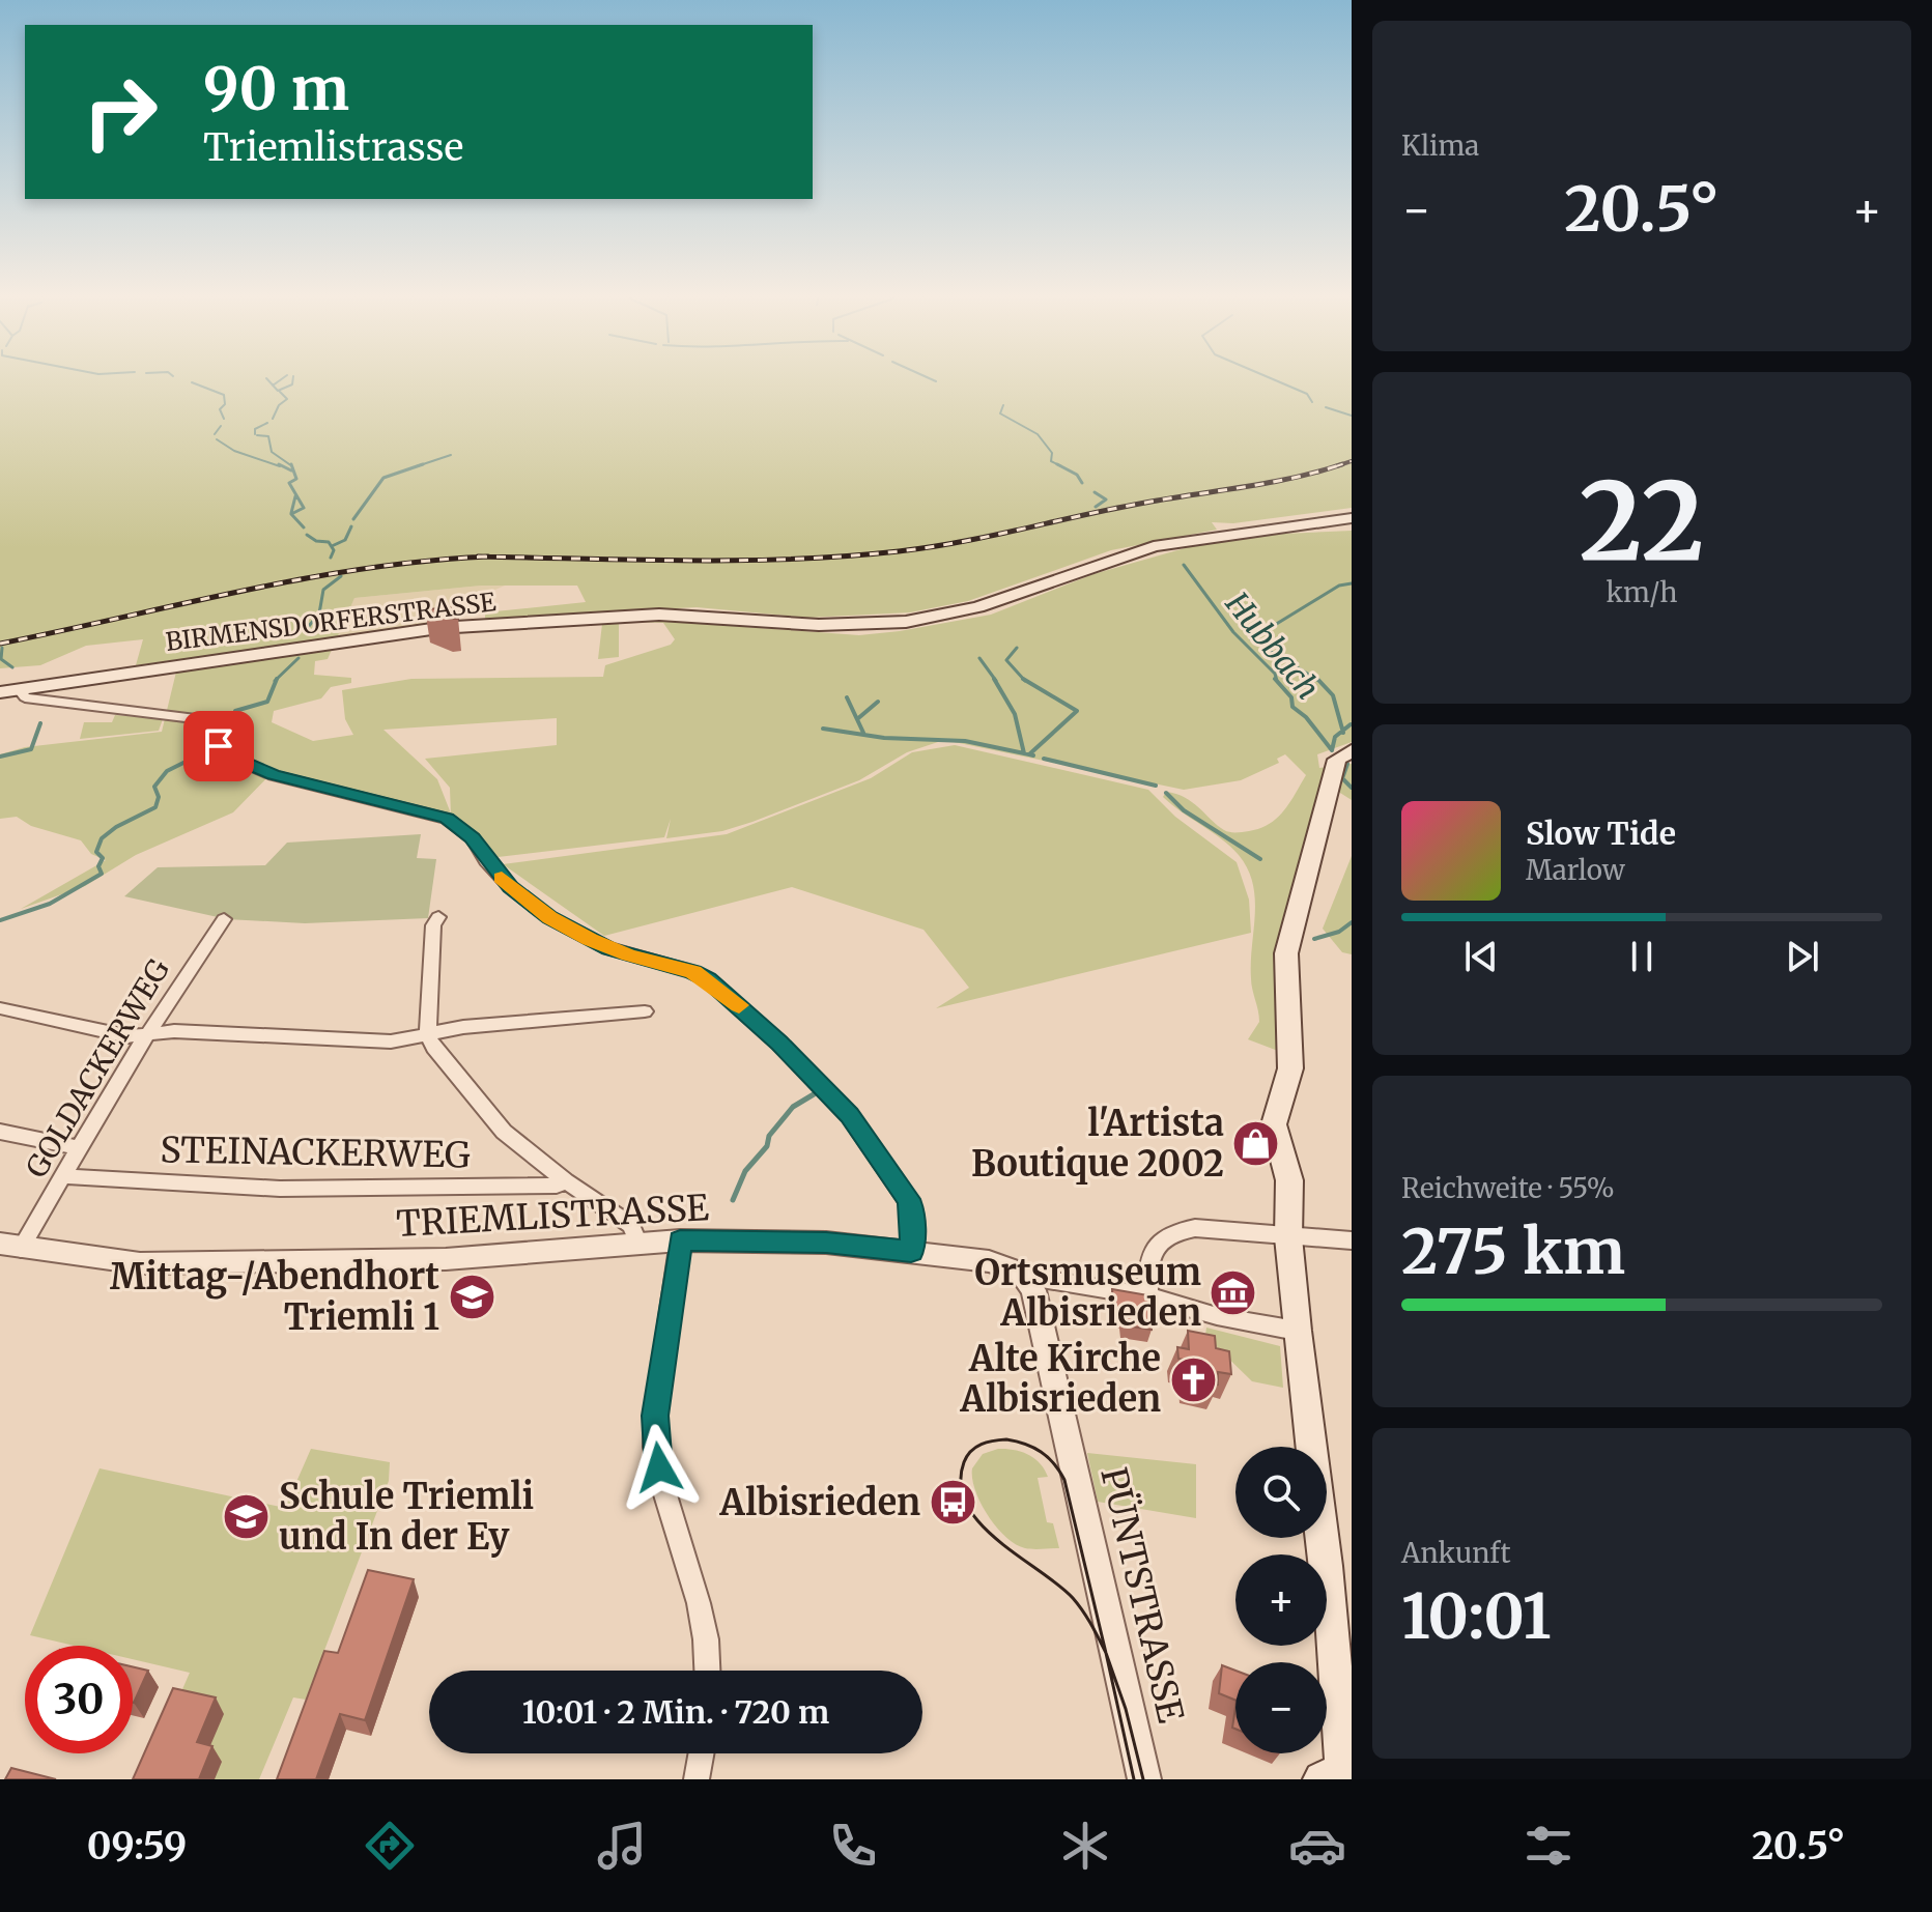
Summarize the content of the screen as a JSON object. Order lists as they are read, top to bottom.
{
  "streets": {
    "main road": ["BIRMENSDORFERSTRASSE"],
    "street": [
      "GOLDACKERWEG",
      "STEINACKERWEG",
      "TRIEMLISTRASSE",
      "PÜNTSTRASSE"
    ]
  },
  "crossings": [
    ["GOLDACKERWEG", "STEINACKERWEG"],
    ["GOLDACKERWEG", "TRIEMLISTRASSE"],
    ["TRIEMLISTRASSE", "PÜNTSTRASSE"]
  ],
  "water": ["Hubbach"],
  "places": {
    "shop": ["l'Artista Boutique 2002"],
    "museum": ["Ortsmuseum Albisrieden"],
    "school or university": ["Mittag-/Abendhort Triemli 1", "Schule Triemli und In der Ey"],
    "church": ["Alte Kirche Albisrieden"],
    "bus stop": ["Albisrieden"]
  },
  "page": {
    "tile": [
      "Klima",
      ["22", "km/h"],
      ["Reichweite · 55%", "275 km"],
      ["Ankunft", "10:01"]
    ],
    "turn": ["90 m", "Triemlistrasse"],
    "heat": ["−", "20.5°", "+"],
    "song": ["Slow Tide", "Marlow"],
    "map_buttons": ["+", "−"],
    "limit": "30",
    "trip": "10:01 · 2 Min. · 720 m",
    "tabs": ["09:59", "20.5°"]
  }
}
